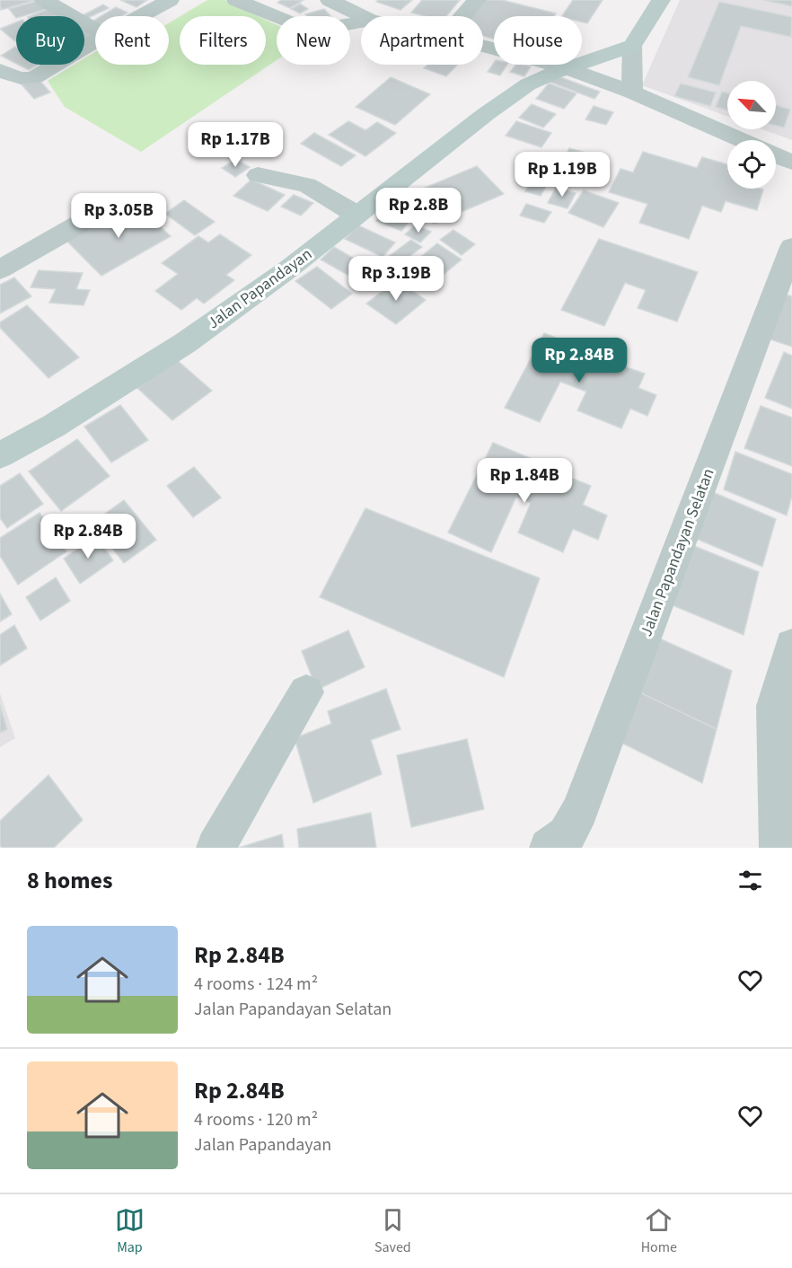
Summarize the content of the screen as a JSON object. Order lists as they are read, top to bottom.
{
  "streets": {
    "main road": ["Jalan Papandayan"],
    "street": ["Jalan Papandayan Selatan"]
  },
  "north": "top left",
  "page": {
    "chip": [
      "Buy",
      "Rent",
      "Filters",
      "New",
      "Apartment",
      "House"
    ],
    "price": [
      "Rp 1.17B",
      "Rp 1.19B",
      "Rp 2.8B",
      "Rp 3.05B",
      "Rp 3.19B",
      "Rp 2.84B",
      "Rp 1.84B",
      "Rp 2.84B"
    ],
    "heading": "8 homes",
    "list": [
      {
        "name": "Rp 2.84B",
        "note": "4 rooms · 124 m² · Jalan Papandayan Selatan"
      },
      {
        "name": "Rp 2.84B",
        "note": "4 rooms · 120 m² · Jalan Papandayan"
      }
    ],
    "tabs": ["Map", "Saved", "Home"]
  }
}
